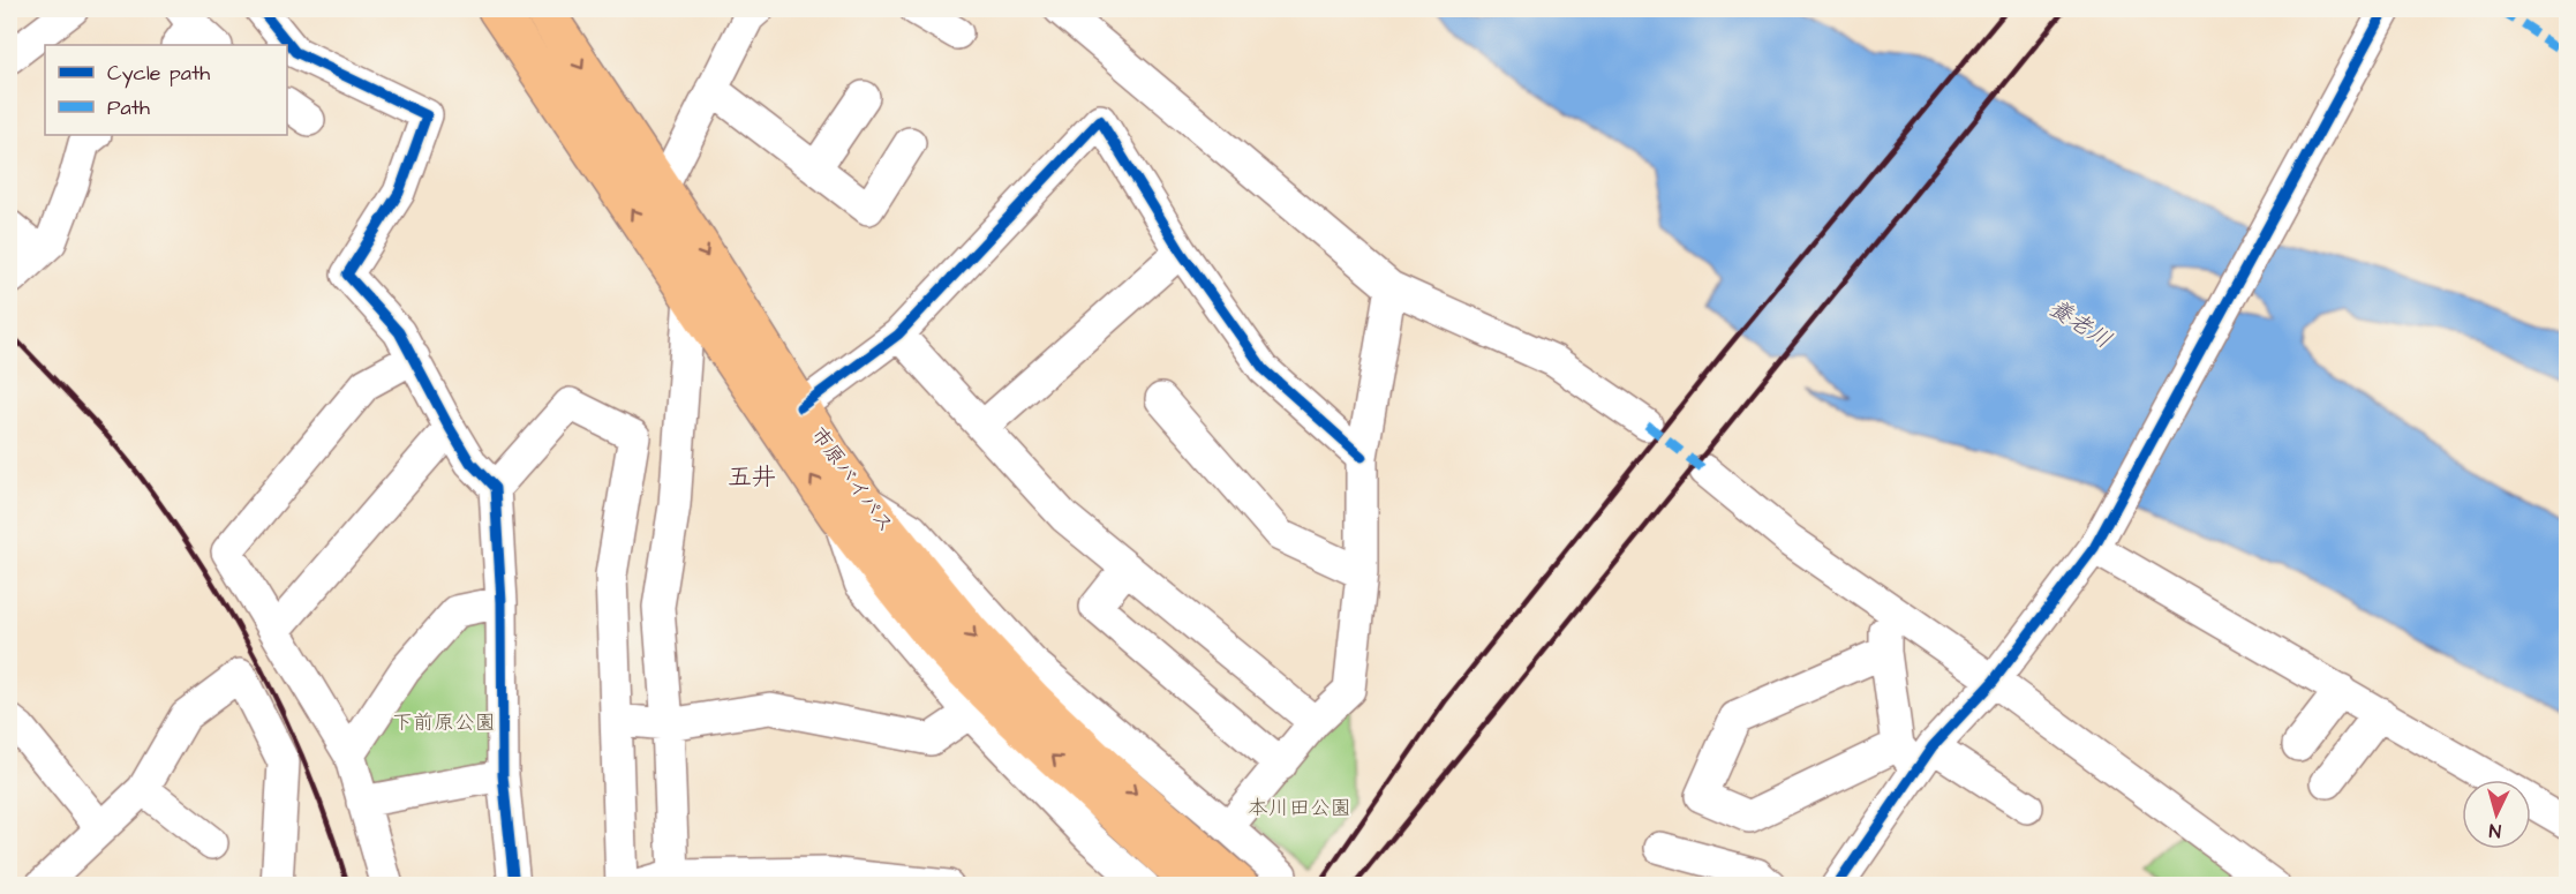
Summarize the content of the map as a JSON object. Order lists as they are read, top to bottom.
{
  "streets": {
    "highway": ["市原バイパス"]
  },
  "districts": ["五井"],
  "water": ["養老川"],
  "parks": ["下前原公園", "本川田公園"],
  "legend": ["Cycle path", "Path"],
  "north": "bottom"
}
